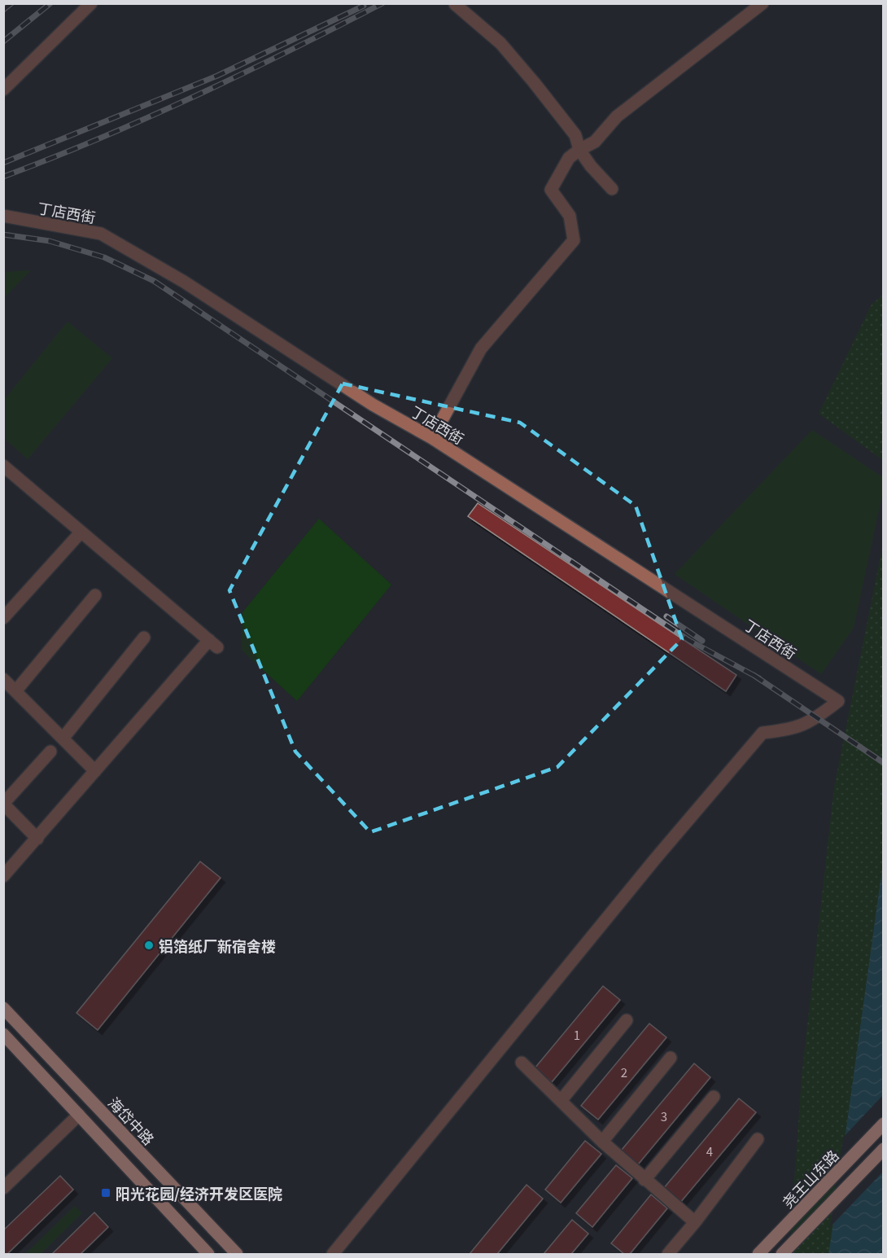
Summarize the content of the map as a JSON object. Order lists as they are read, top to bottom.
{
  "streets": {
    "main road": ["海岱中路", "尧王山东路"],
    "street": ["丁店西街"]
  },
  "places": {
    "other": ["铝箔纸厂新宿舍楼"],
    "transit": ["阳光花园/经济开发区医院"]
  },
  "house_numbers": [
    "1",
    "2",
    "3",
    "4"
  ]
}
